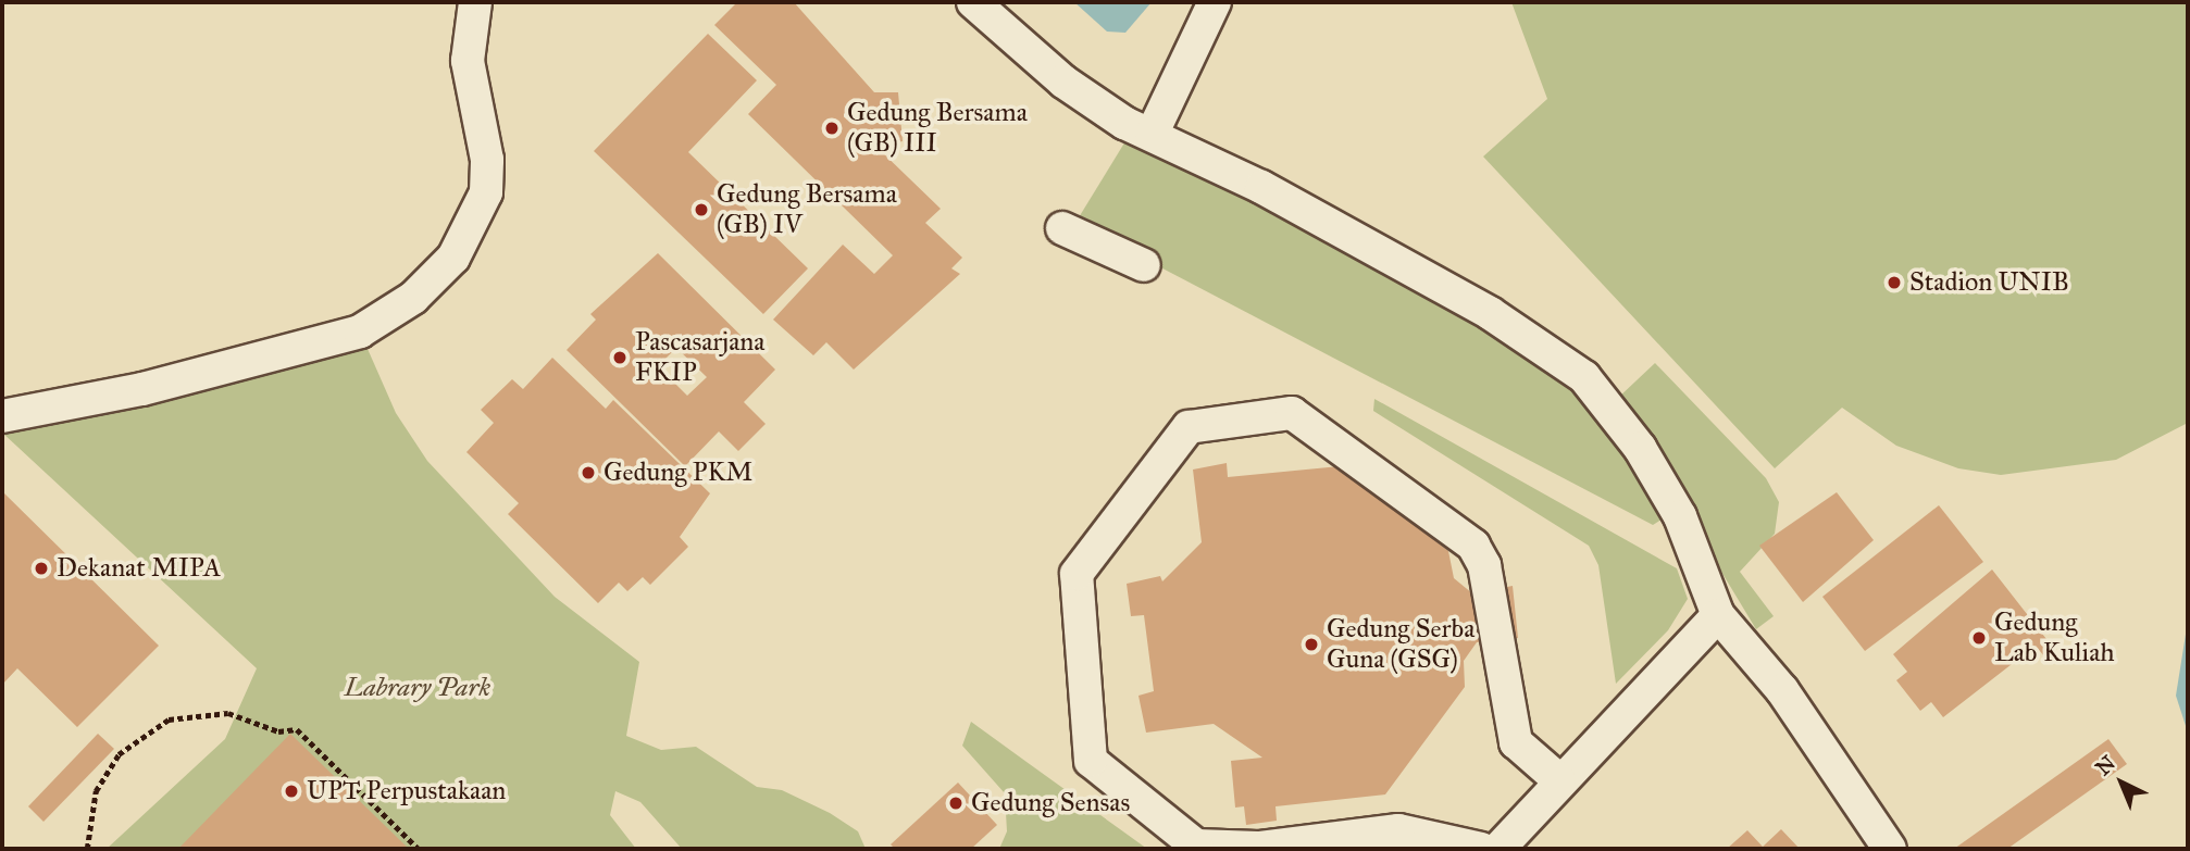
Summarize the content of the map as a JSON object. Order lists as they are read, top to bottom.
{
  "parks": ["Labrary Park"],
  "places": [
    "Gedung Bersama (GB) III",
    "Gedung Bersama (GB) IV",
    "Stadion UNIB",
    "Pascasarjana FKIP",
    "Gedung PKM",
    "Dekanat MIPA",
    "Gedung Lab Kuliah",
    "Gedung Serba Guna (GSG)",
    "UPT Perpustakaan",
    "Gedung Sensas"
  ],
  "north": "top left"
}
